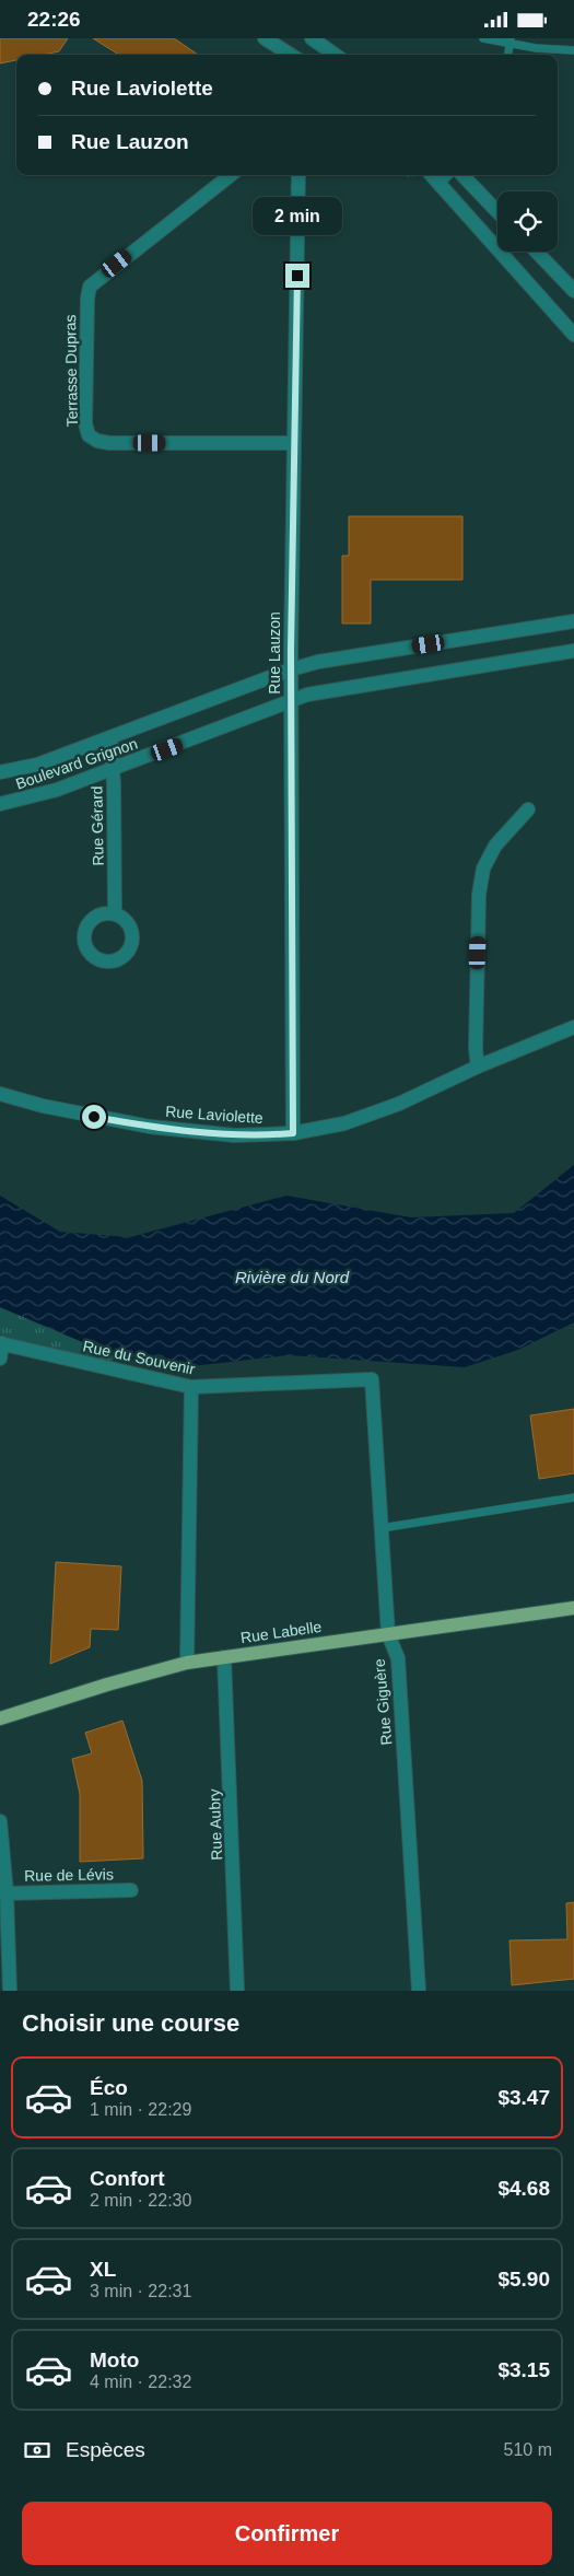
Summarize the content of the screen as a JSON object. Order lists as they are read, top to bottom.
{
  "streets": {
    "main road": ["Rue Labelle"],
    "street": [
      "Terrasse Dupras",
      "Rue Lauzon",
      "Boulevard Grignon",
      "Rue Gérard",
      "Rue Laviolette",
      "Rue du Souvenir",
      "Rue Giguère",
      "Rue Aubry",
      "Rue de Lévis"
    ]
  },
  "crossings": [
    ["Terrasse Dupras", "Rue Lauzon"],
    ["Rue Lauzon", "Boulevard Grignon"],
    ["Rue Lauzon", "Rue Laviolette"],
    ["Boulevard Grignon", "Rue Gérard"],
    ["Rue du Souvenir", "Rue Giguère"],
    ["Rue Labelle", "Rue Giguère"],
    ["Rue Labelle", "Rue Aubry"]
  ],
  "water": ["Rivière du Nord"],
  "page": {
    "status": "22:26",
    "banner": ["Rue Laviolette", "Rue Lauzon"],
    "bubble": "2 min",
    "heading": "Choisir une course",
    "list": [
      {
        "name": "Éco",
        "note": "1 min · 22:29",
        "value": "$3.47"
      },
      {
        "name": "Confort",
        "note": "2 min · 22:30",
        "value": "$4.68"
      },
      {
        "name": "XL",
        "note": "3 min · 22:31",
        "value": "$5.90"
      },
      {
        "name": "Moto",
        "note": "4 min · 22:32",
        "value": "$3.15"
      }
    ],
    "pay": ["Espèces", "510 m"],
    "buttons": "Confirmer"
  }
}
